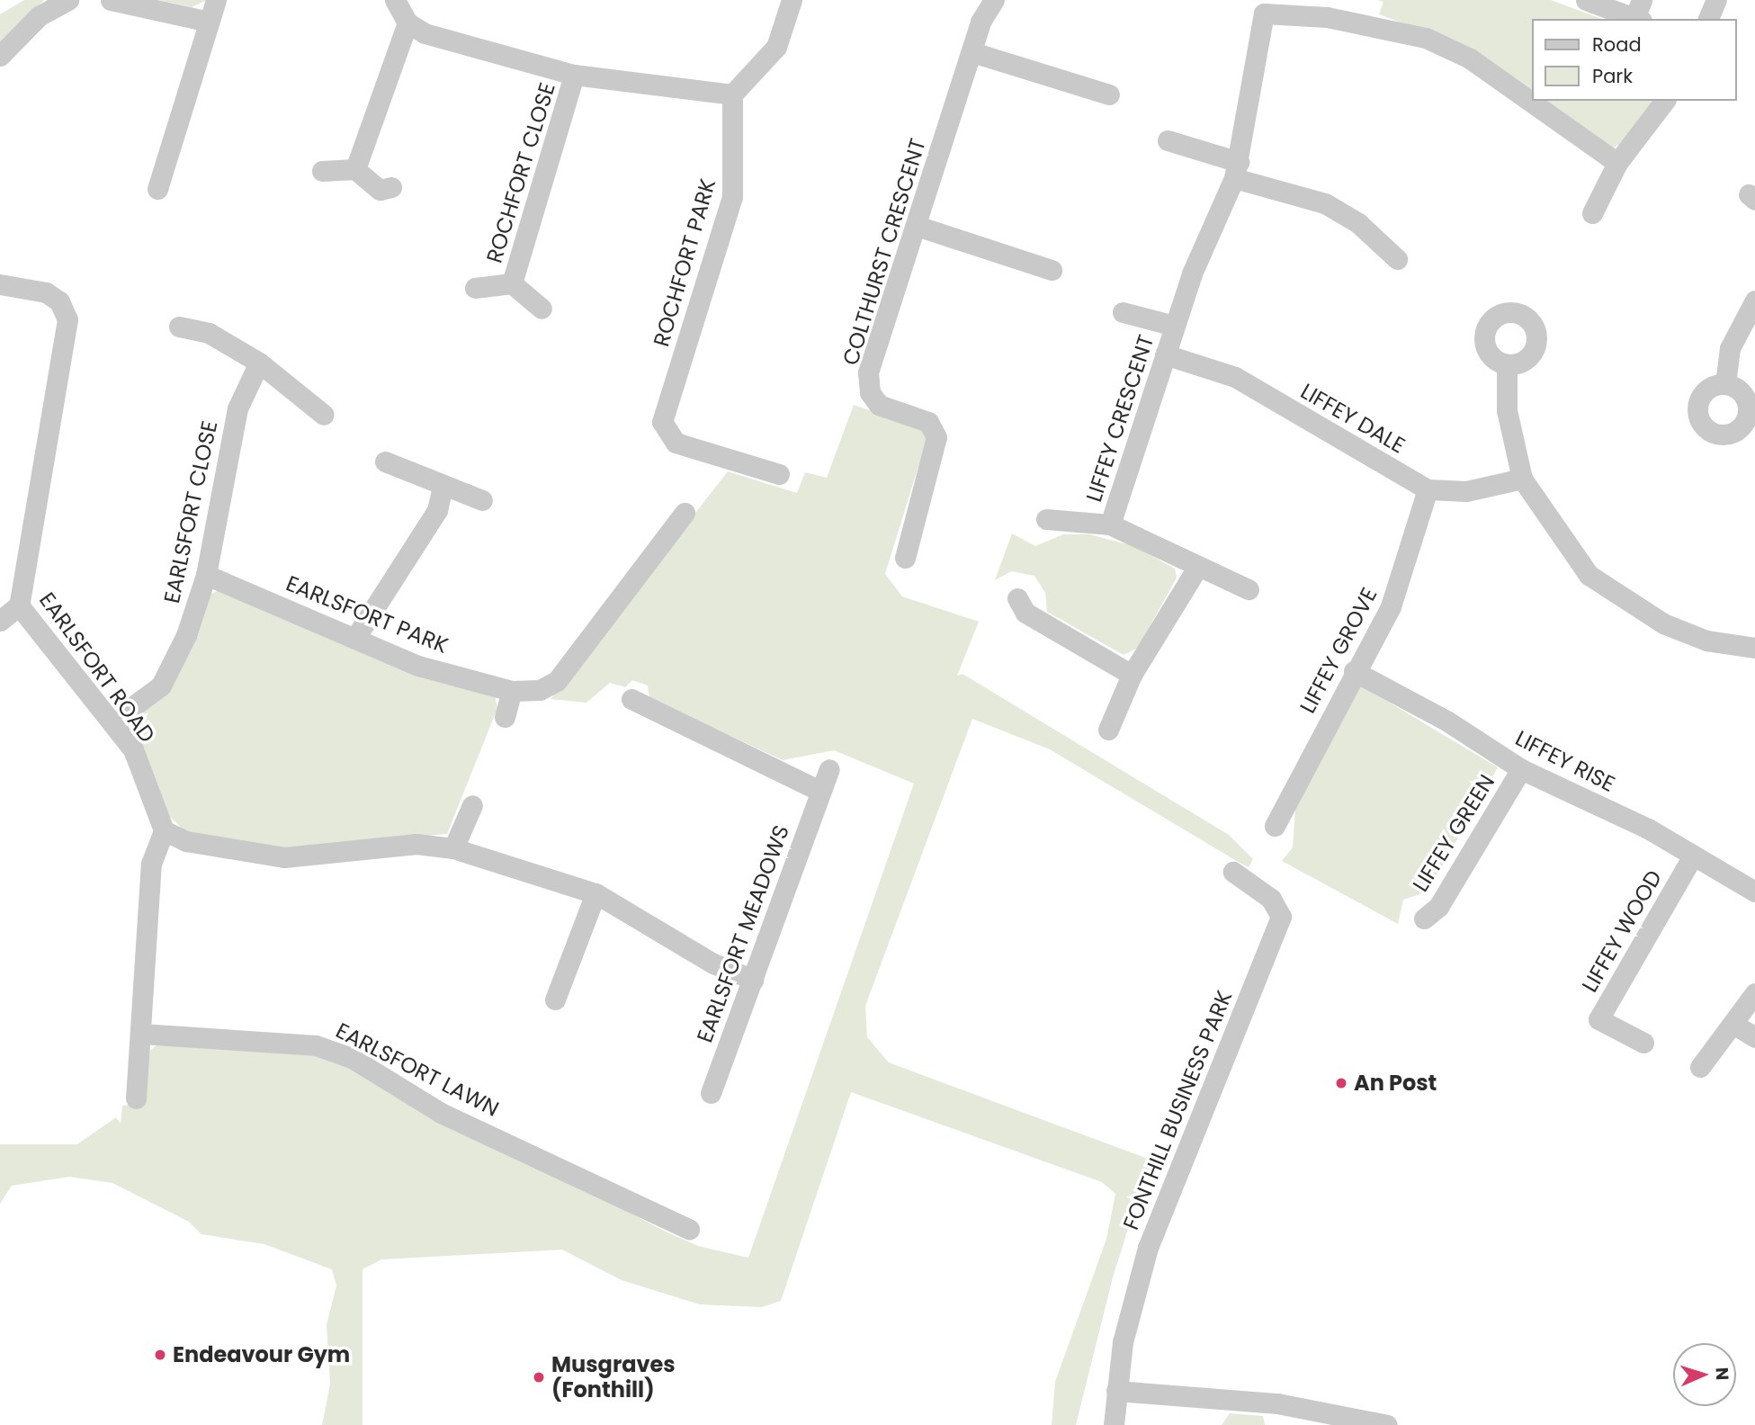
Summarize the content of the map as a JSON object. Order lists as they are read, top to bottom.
{
  "streets": {
    "street": [
      "ROCHFORT CLOSE",
      "COLTHURST CRESCENT",
      "ROCHFORT PARK",
      "LIFFEY CRESCENT",
      "LIFFEY DALE",
      "EARLSFORT CLOSE",
      "EARLSFORT PARK",
      "LIFFEY GROVE",
      "EARLSFORT ROAD",
      "LIFFEY RISE",
      "LIFFEY GREEN",
      "LIFFEY WOOD",
      "EARLSFORT MEADOWS",
      "EARLSFORT LAWN",
      "FONTHILL BUSINESS PARK"
    ]
  },
  "crossings": [
    ["LIFFEY CRESCENT", "LIFFEY DALE"],
    ["LIFFEY DALE", "LIFFEY GROVE"],
    ["EARLSFORT CLOSE", "EARLSFORT PARK"],
    ["EARLSFORT CLOSE", "EARLSFORT ROAD"],
    ["LIFFEY GROVE", "LIFFEY RISE"],
    ["LIFFEY RISE", "LIFFEY GREEN"],
    ["LIFFEY RISE", "LIFFEY WOOD"]
  ],
  "places": ["An Post", "Endeavour Gym", "Musgraves (Fonthill)"],
  "legend": ["Road", "Park"],
  "north": "right"
}
